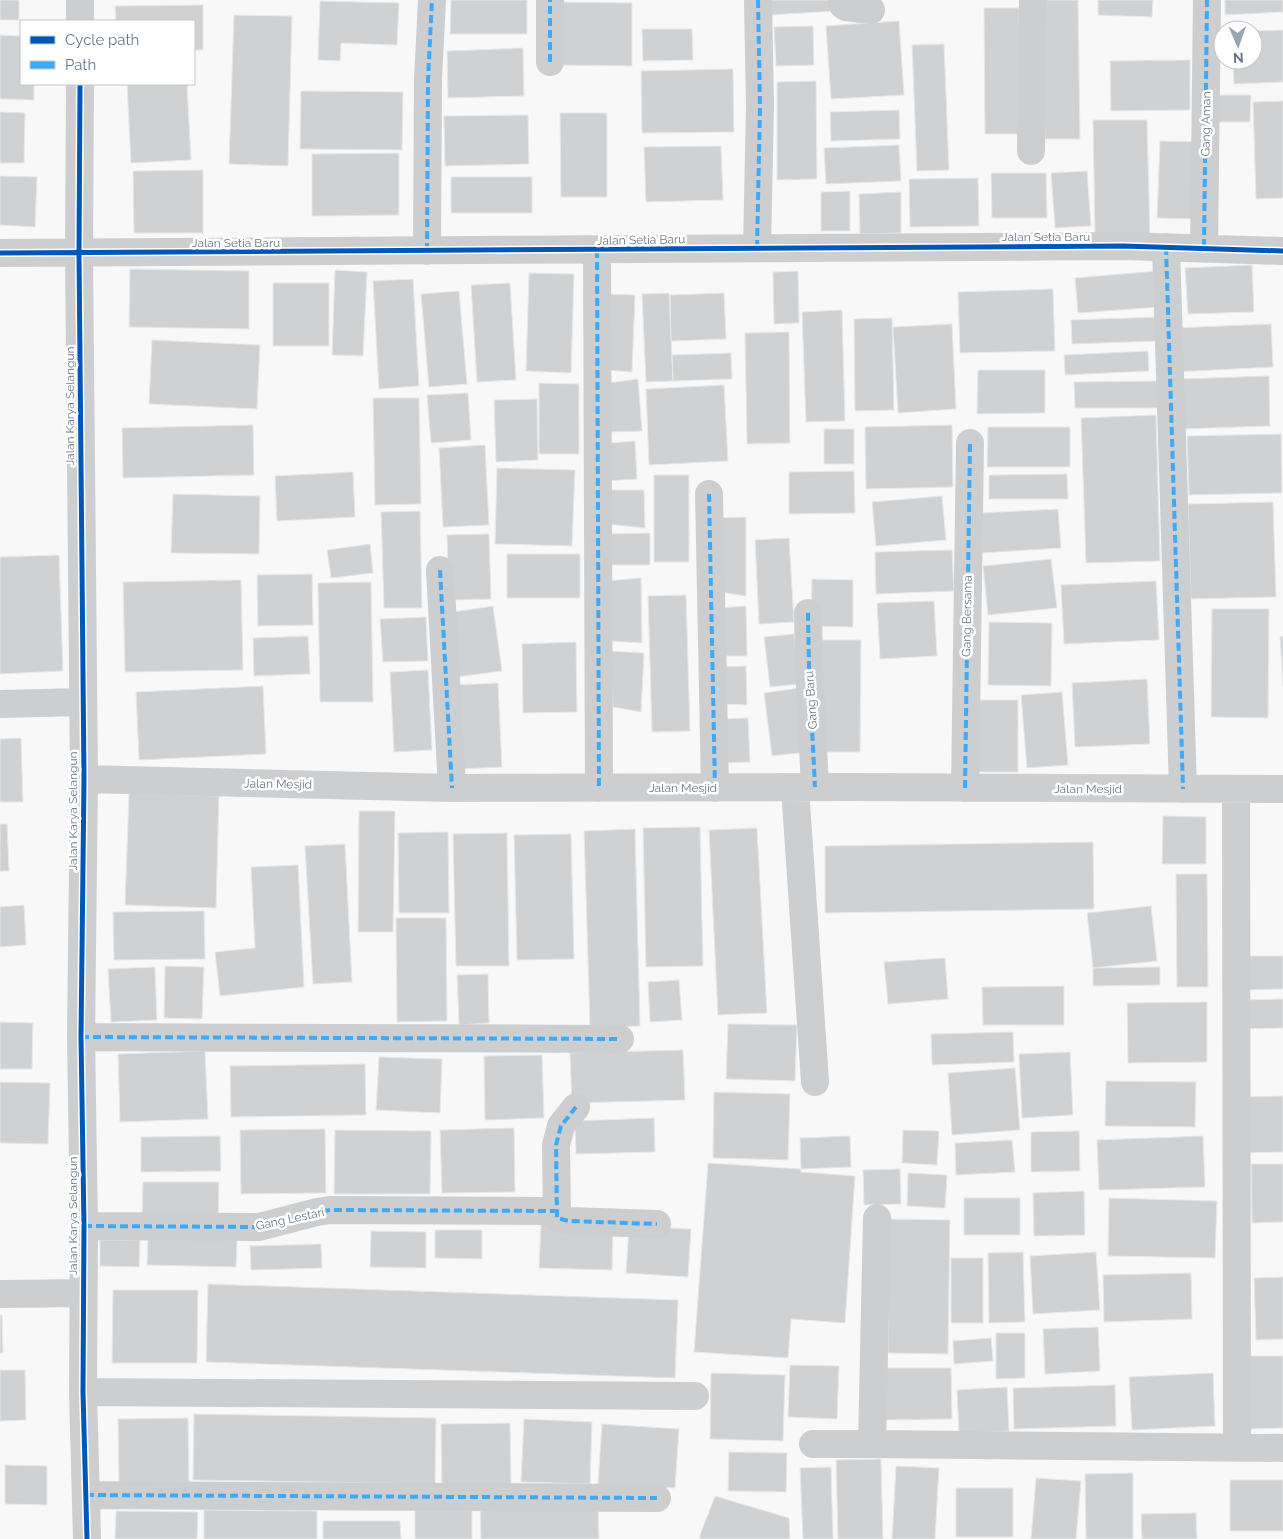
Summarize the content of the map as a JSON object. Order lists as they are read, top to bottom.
{
  "streets": {
    "street": [
      "Gang Aman",
      "Jalan Setia Baru",
      "Jalan Karya Selangun",
      "Gang Bersama",
      "Gang Baru",
      "Jalan Mesjid",
      "Gang Lestari"
    ]
  },
  "crossings": [
    ["Gang Aman", "Jalan Setia Baru"],
    ["Jalan Setia Baru", "Jalan Karya Selangun"],
    ["Jalan Karya Selangun", "Jalan Mesjid"],
    ["Jalan Karya Selangun", "Gang Lestari"],
    ["Gang Bersama", "Jalan Mesjid"],
    ["Gang Baru", "Jalan Mesjid"]
  ],
  "legend": ["Cycle path", "Path"],
  "north": "bottom"
}
